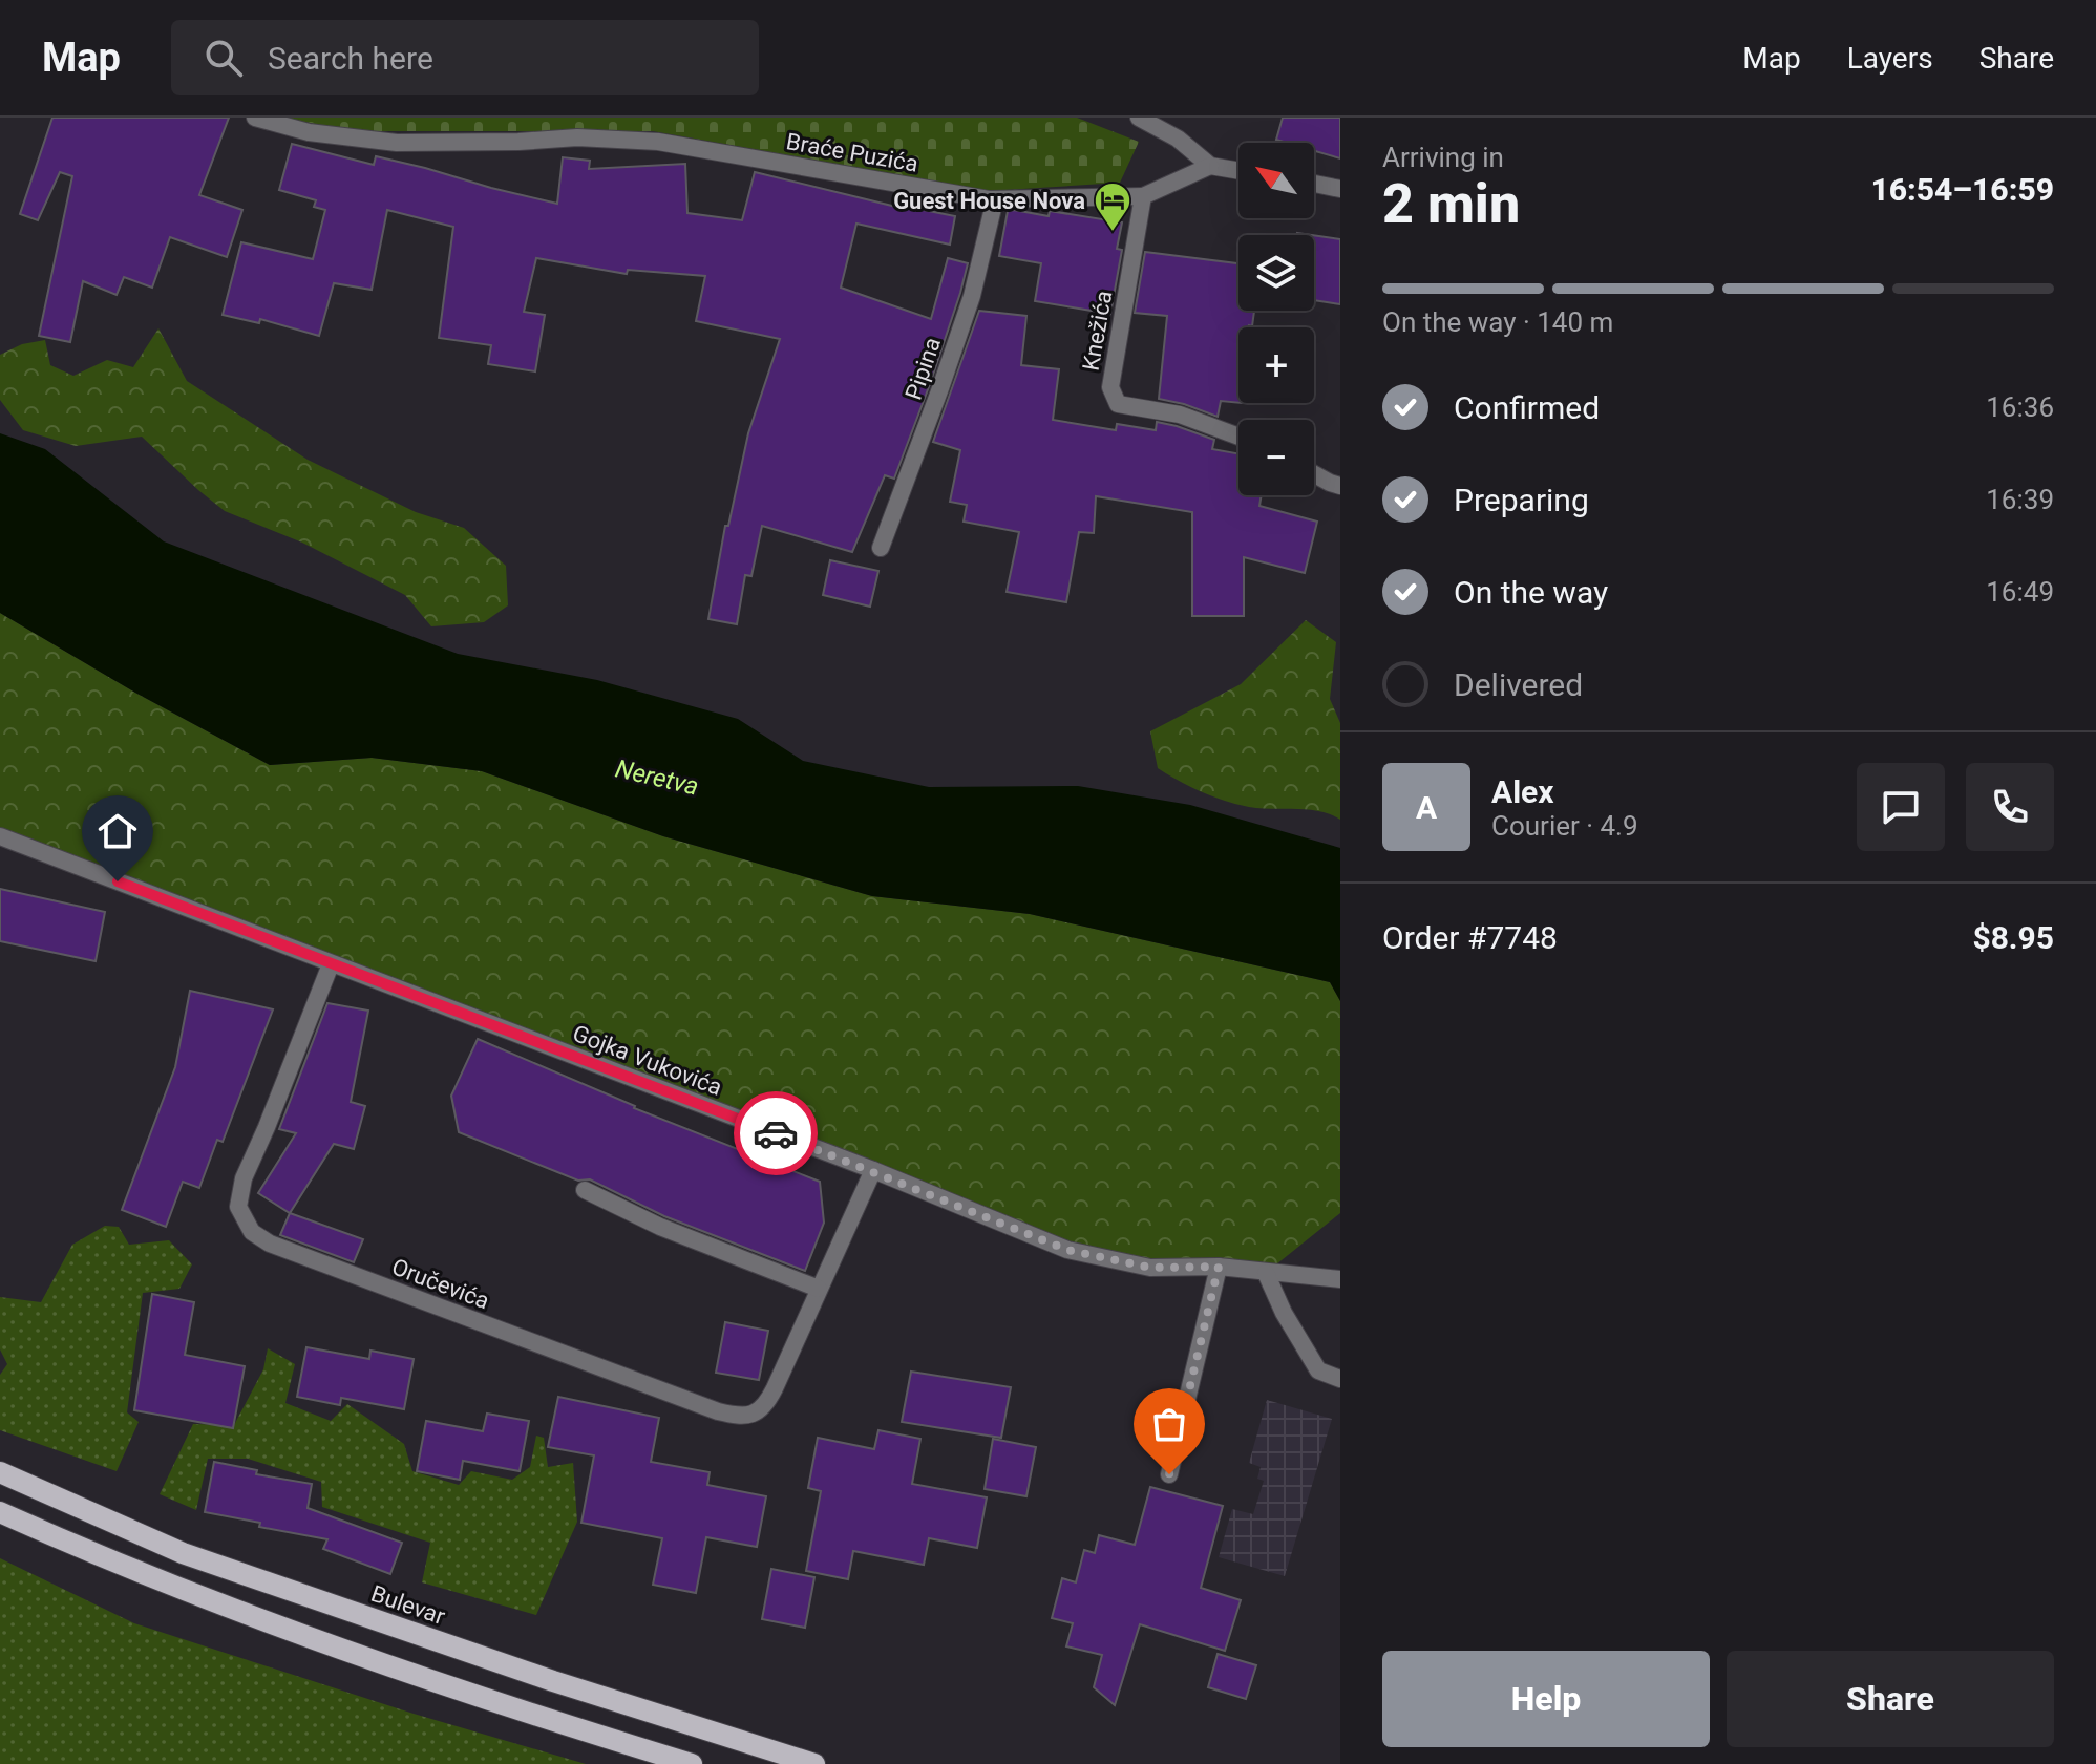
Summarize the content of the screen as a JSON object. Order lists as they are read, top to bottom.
{
  "streets": {
    "main road": ["Bulevar"],
    "street": [
      "Braće Puzića",
      "Knežića",
      "Pipina",
      "Gojka Vukovića",
      "Oručevića"
    ]
  },
  "crossings": [
    ["Braće Puzića", "Knežića"],
    ["Braće Puzića", "Pipina"],
    ["Gojka Vukovića", "Oručevića"]
  ],
  "water": ["Neretva"],
  "places": {
    "hotel": ["Guest House Nova"]
  },
  "north": "top left",
  "page": {
    "header": "Map",
    "search": "Search here",
    "nav": ["Map", "Layers", "Share"],
    "heading": ["2 min", "Arriving in", "16:54–16:59"],
    "panel": [
      "Alex",
      "Courier · 4.9",
      "Order #7748",
      "$8.95"
    ],
    "map_buttons": ["+", "−"],
    "bar": "On the way · 140 m",
    "list": [
      ["Confirmed", "16:36"],
      ["Preparing", "16:39"],
      ["On the way", "16:49"],
      "Delivered"
    ],
    "round": "A",
    "buttons": ["Help", "Share"]
  }
}
